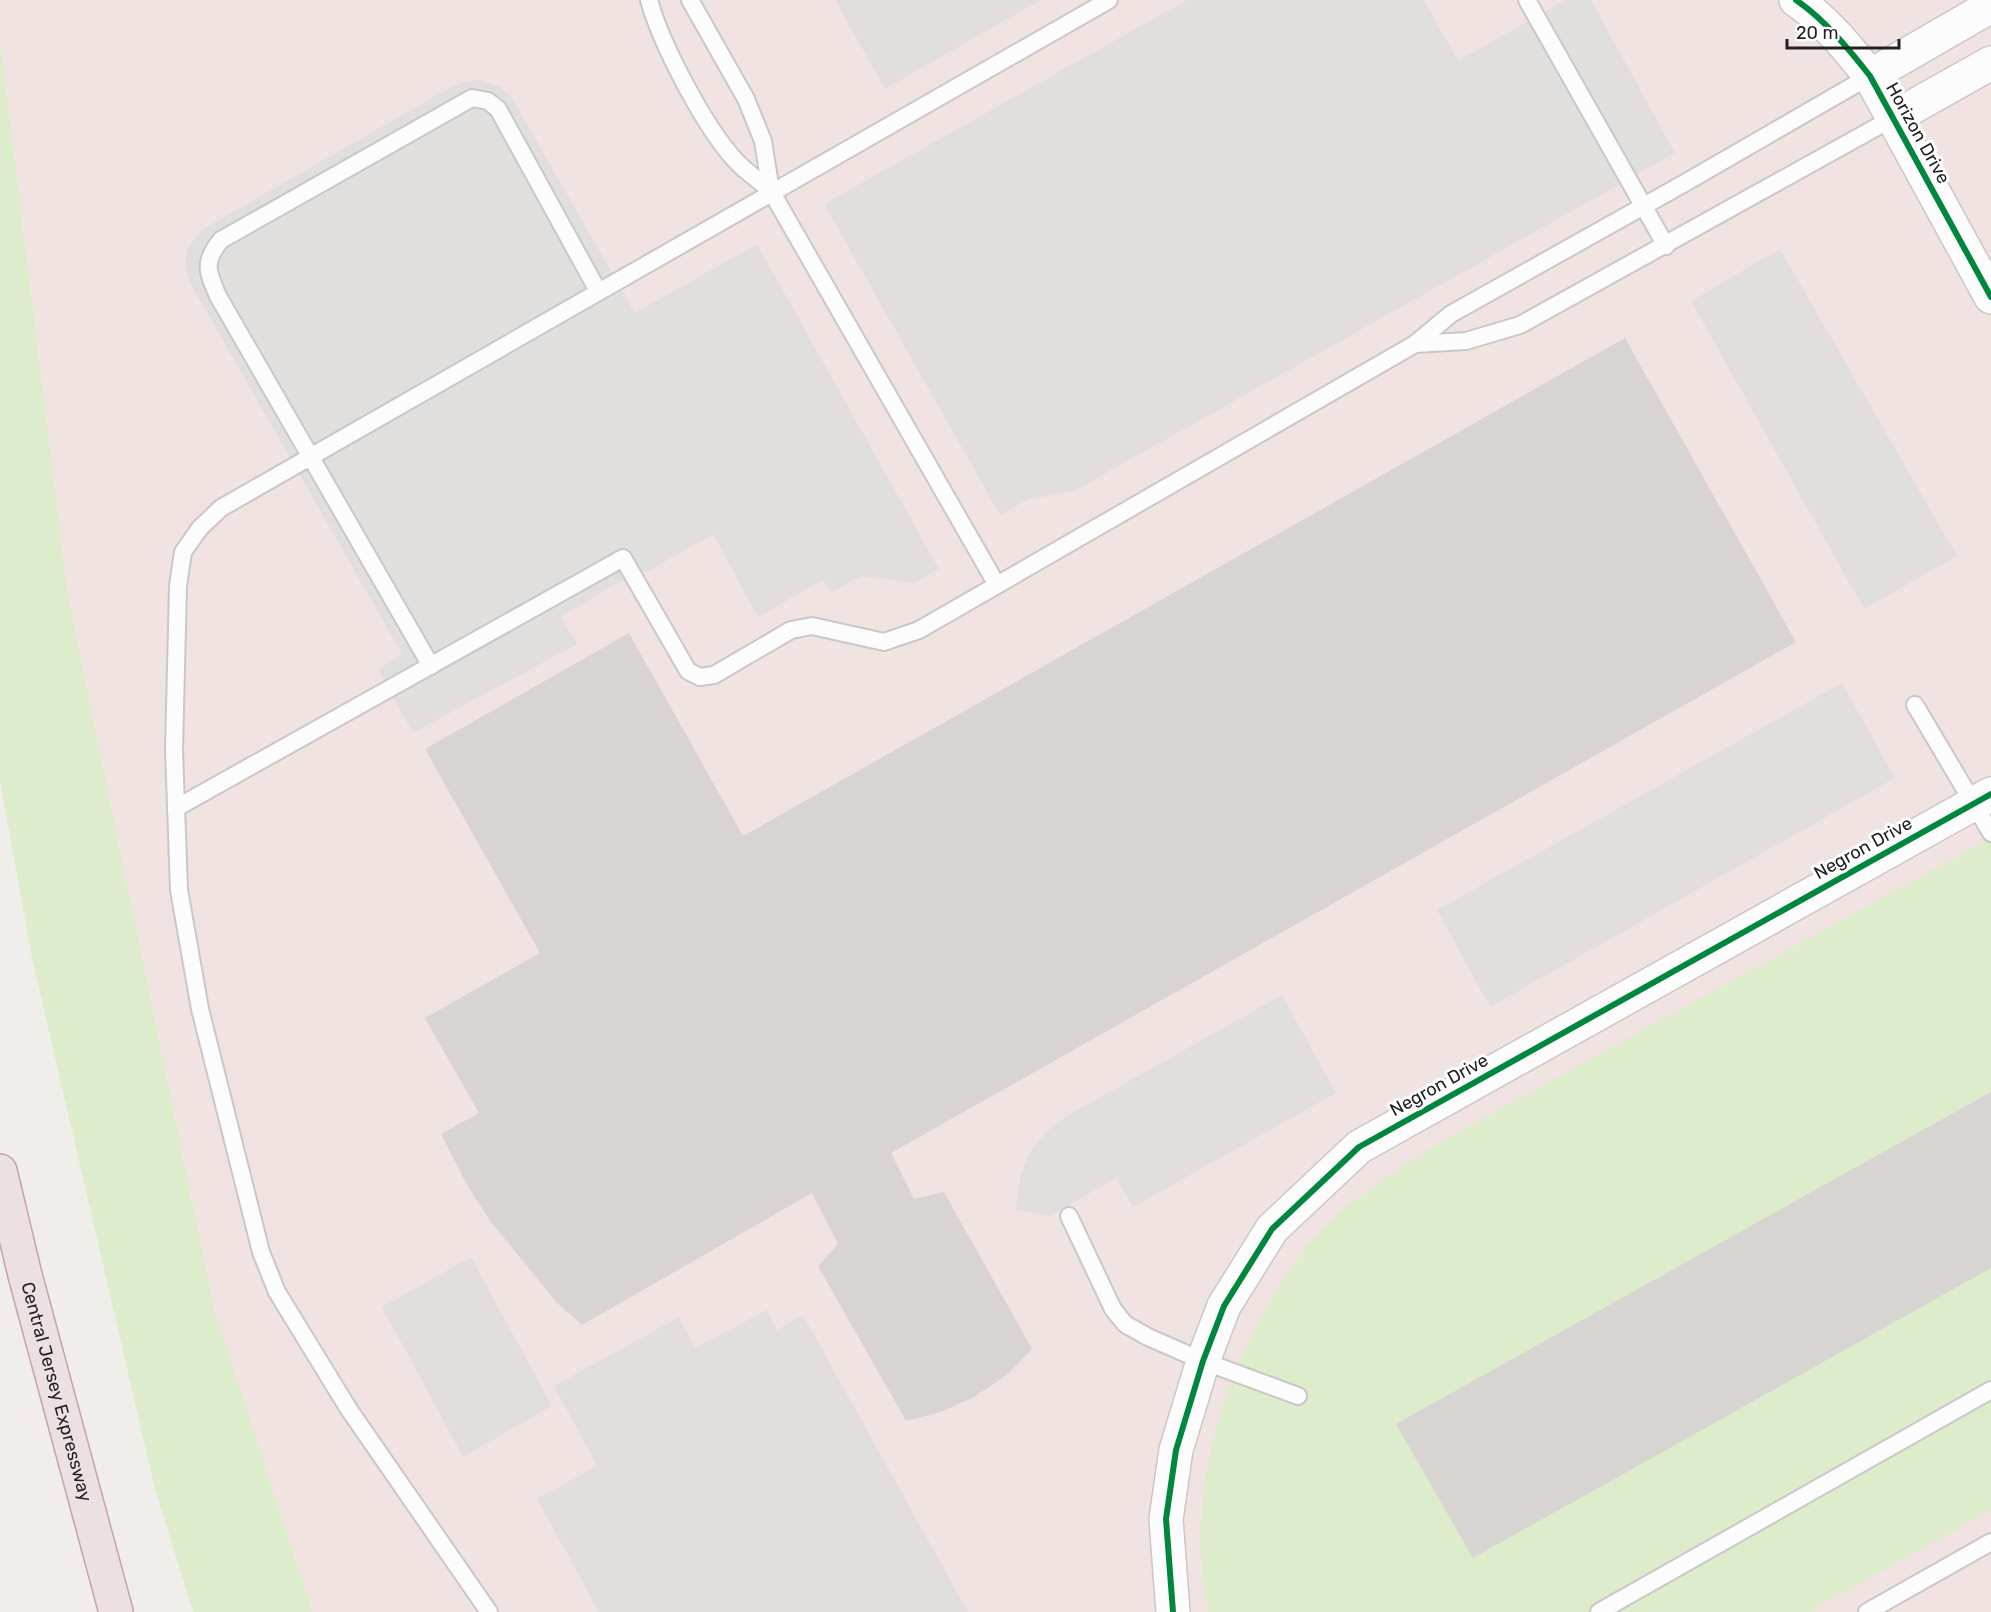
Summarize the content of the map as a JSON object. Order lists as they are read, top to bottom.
{
  "streets": {
    "highway": ["Central Jersey Expressway"],
    "street": ["Horizon Drive", "Negron Drive"]
  },
  "scale_bar": "20 m"
}
